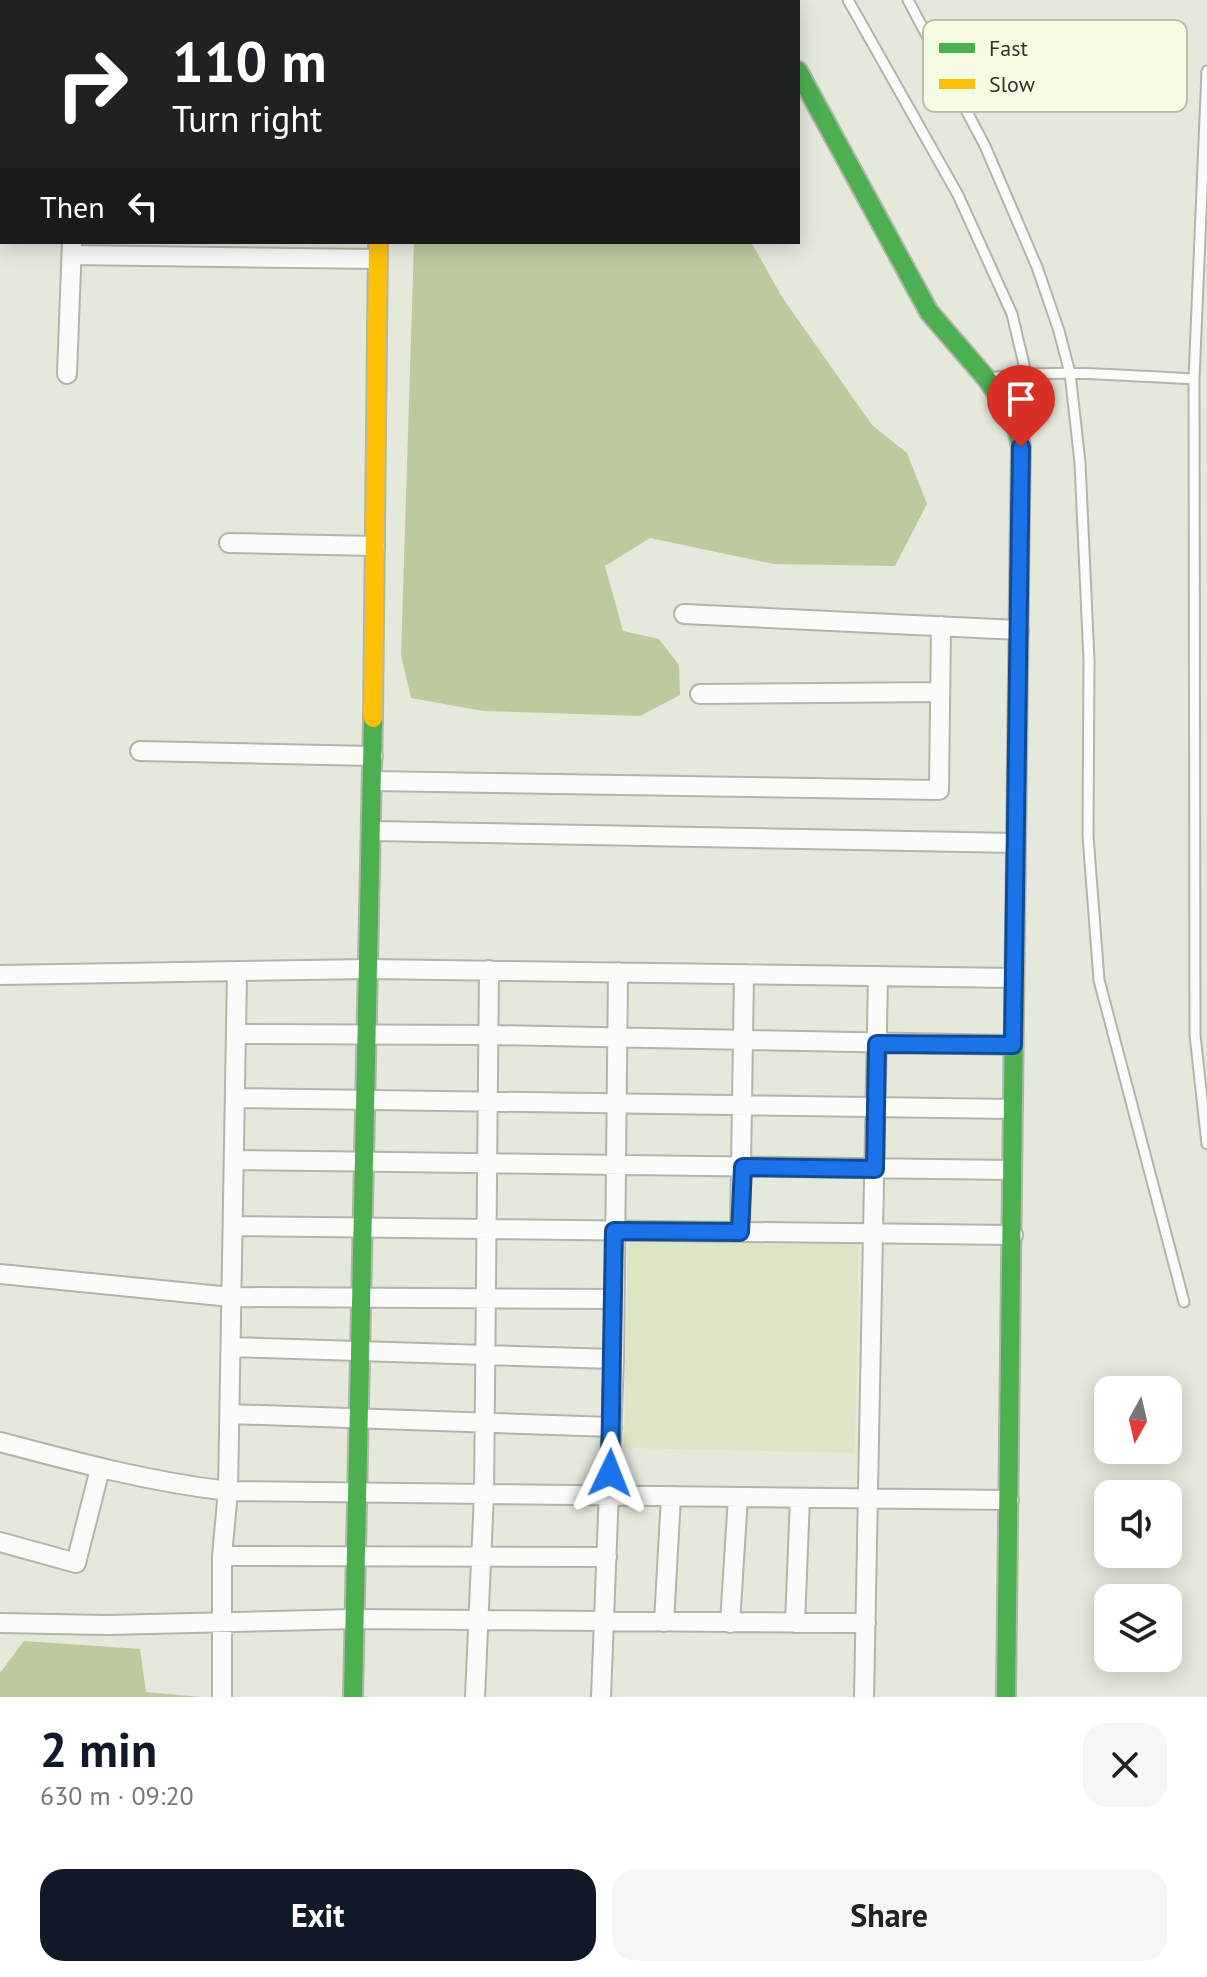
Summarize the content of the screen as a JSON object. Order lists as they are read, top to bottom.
{
  "legend": ["Fast", "Slow"],
  "north": "bottom",
  "page": {
    "turn": ["110 m", "Turn right"],
    "then": "Then",
    "heading": ["2 min", "630 m · 09:20"],
    "buttons": ["Exit", "Share"]
  }
}
